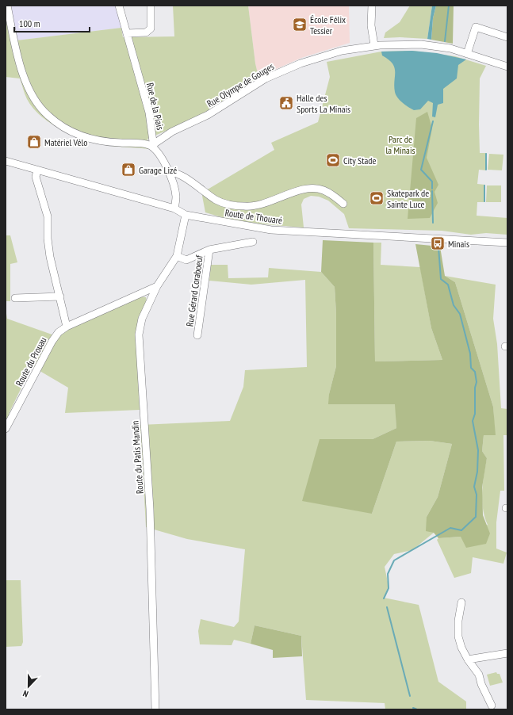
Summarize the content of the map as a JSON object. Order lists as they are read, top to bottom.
{
  "streets": {
    "street": [
      "Rue Olympe de Gouges",
      "Rue de la Piais",
      "Route de Thouaré",
      "Rue Gérard Coraboeuf",
      "Route du Prouau",
      "Route du Patis Mandin"
    ]
  },
  "crossings": [
    ["Rue Olympe de Gouges", "Rue de la Piais"],
    ["Rue de la Piais", "Route de Thouaré"],
    ["Route de Thouaré", "Route du Patis Mandin"],
    ["Rue Gérard Coraboeuf", "Route du Patis Mandin"],
    ["Route du Prouau", "Route du Patis Mandin"]
  ],
  "parks": ["Parc de la Minais"],
  "places": {
    "school or university": ["École Félix Tessier"],
    "public building": ["Halle des Sports La Minais"],
    "shop": ["Matériel Vélo", "Garage Lizé"],
    "sports": ["City Stade", "Skatepark de Sainte Luce"],
    "bus stop": ["Minais"]
  },
  "scale_bar": "100 m",
  "north": "bottom"
}
